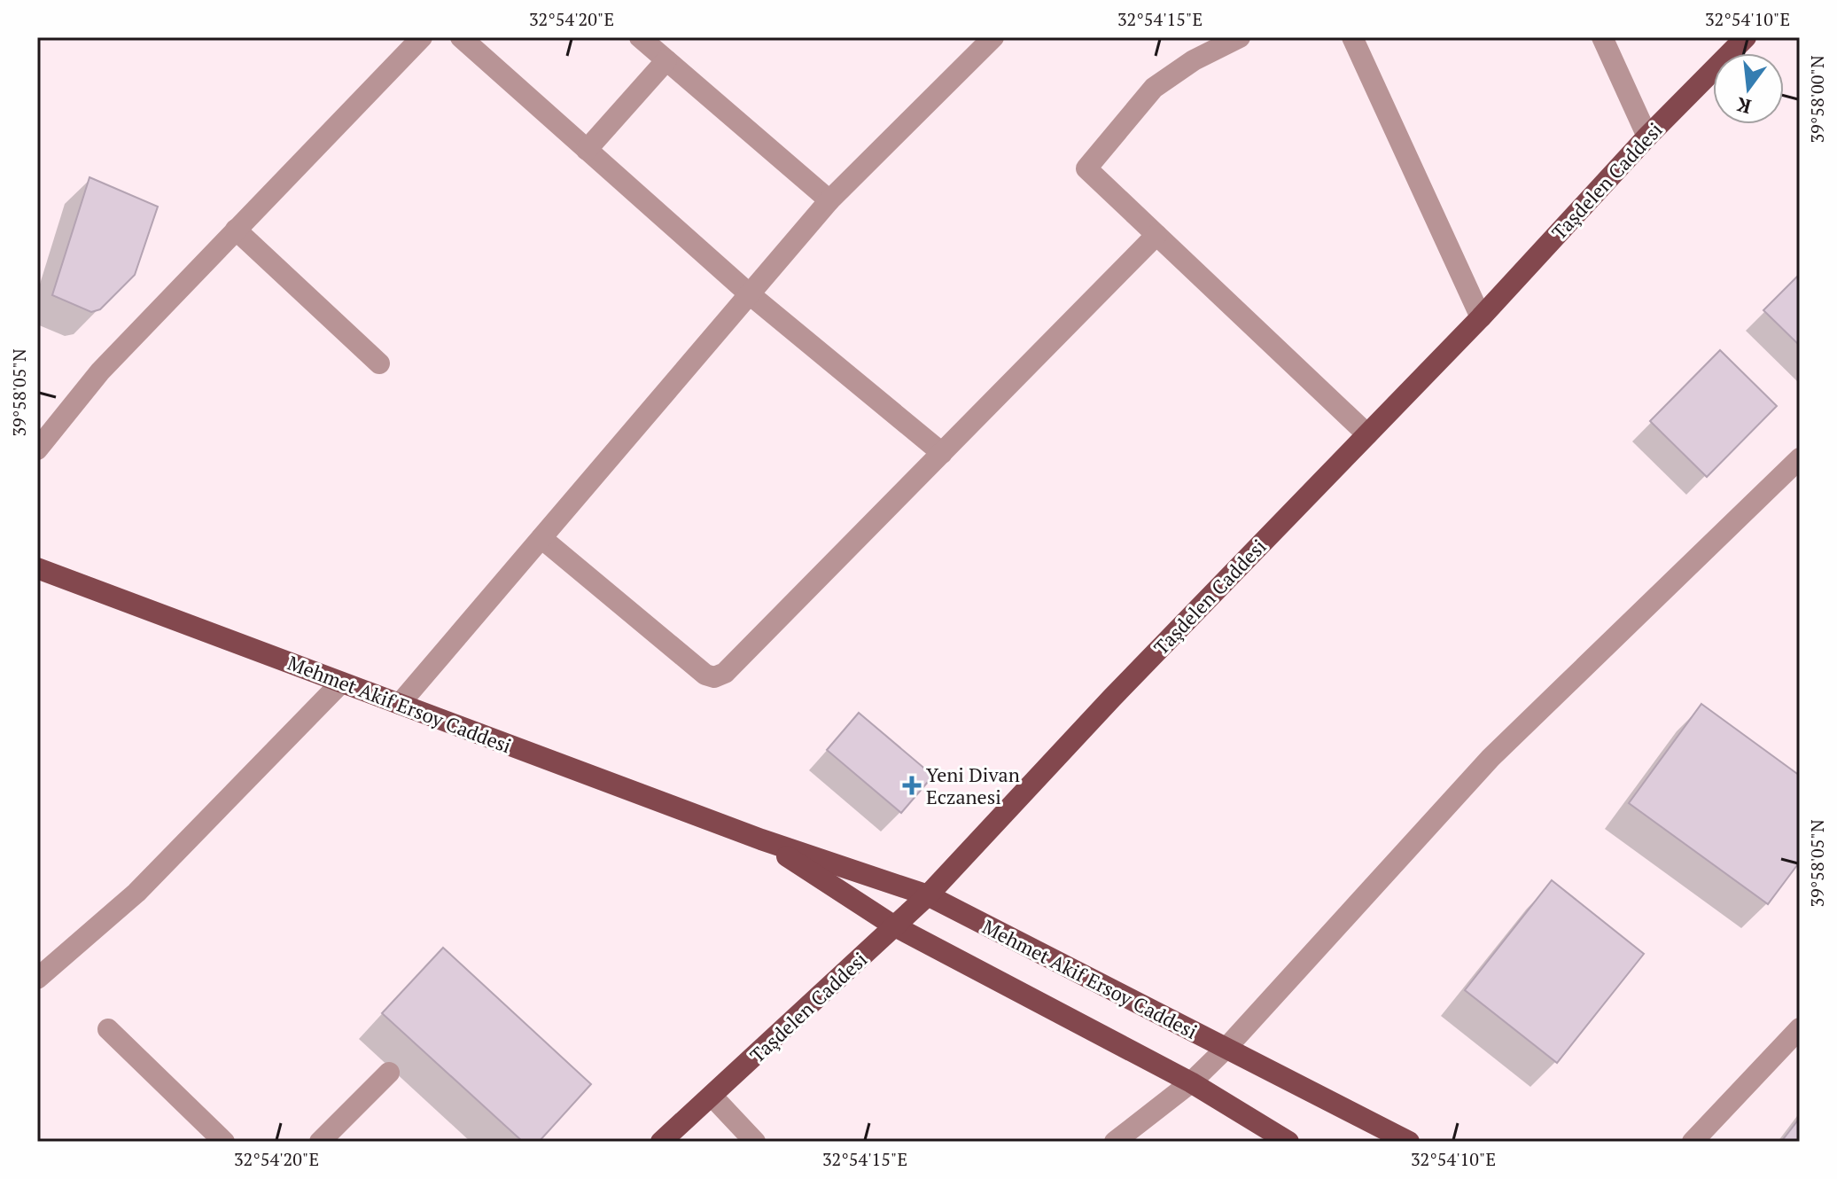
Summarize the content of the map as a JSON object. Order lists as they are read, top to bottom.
{
  "streets": {
    "main road": ["Taşdelen Caddesi", "Mehmet Akif Ersoy Caddesi"]
  },
  "crossings": [
    ["Taşdelen Caddesi", "Mehmet Akif Ersoy Caddesi"]
  ],
  "places": {
    "health": ["Yeni Divan Eczanesi"]
  },
  "north": "bottom",
  "coordinates": [
    "32°54'20\"E",
    "32°54'15\"E",
    "32°54'10\"E",
    "39°58'00\"N",
    "39°58'05\"N"
  ]
}
